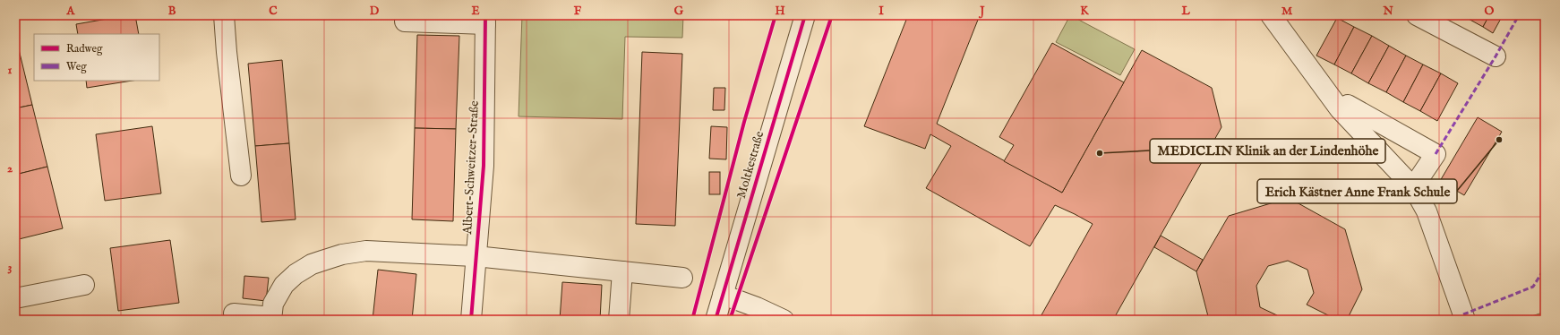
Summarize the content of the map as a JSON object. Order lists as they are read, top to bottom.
{
  "streets": {
    "street": ["Moltkestraße", "Albert-Schweitzer-Straße"]
  },
  "places": ["Erich Kästner Anne Frank Schule", "MEDICLIN Klinik an der Lindenhöhe"],
  "legend": ["Radweg", "Weg"],
  "grid": {
    "columns": [
      "A",
      "B",
      "C",
      "D",
      "E",
      "F",
      "G",
      "H",
      "I",
      "J",
      "K",
      "L",
      "M",
      "N",
      "O"
    ],
    "rows": ["1", "2", "3"]
  }
}
